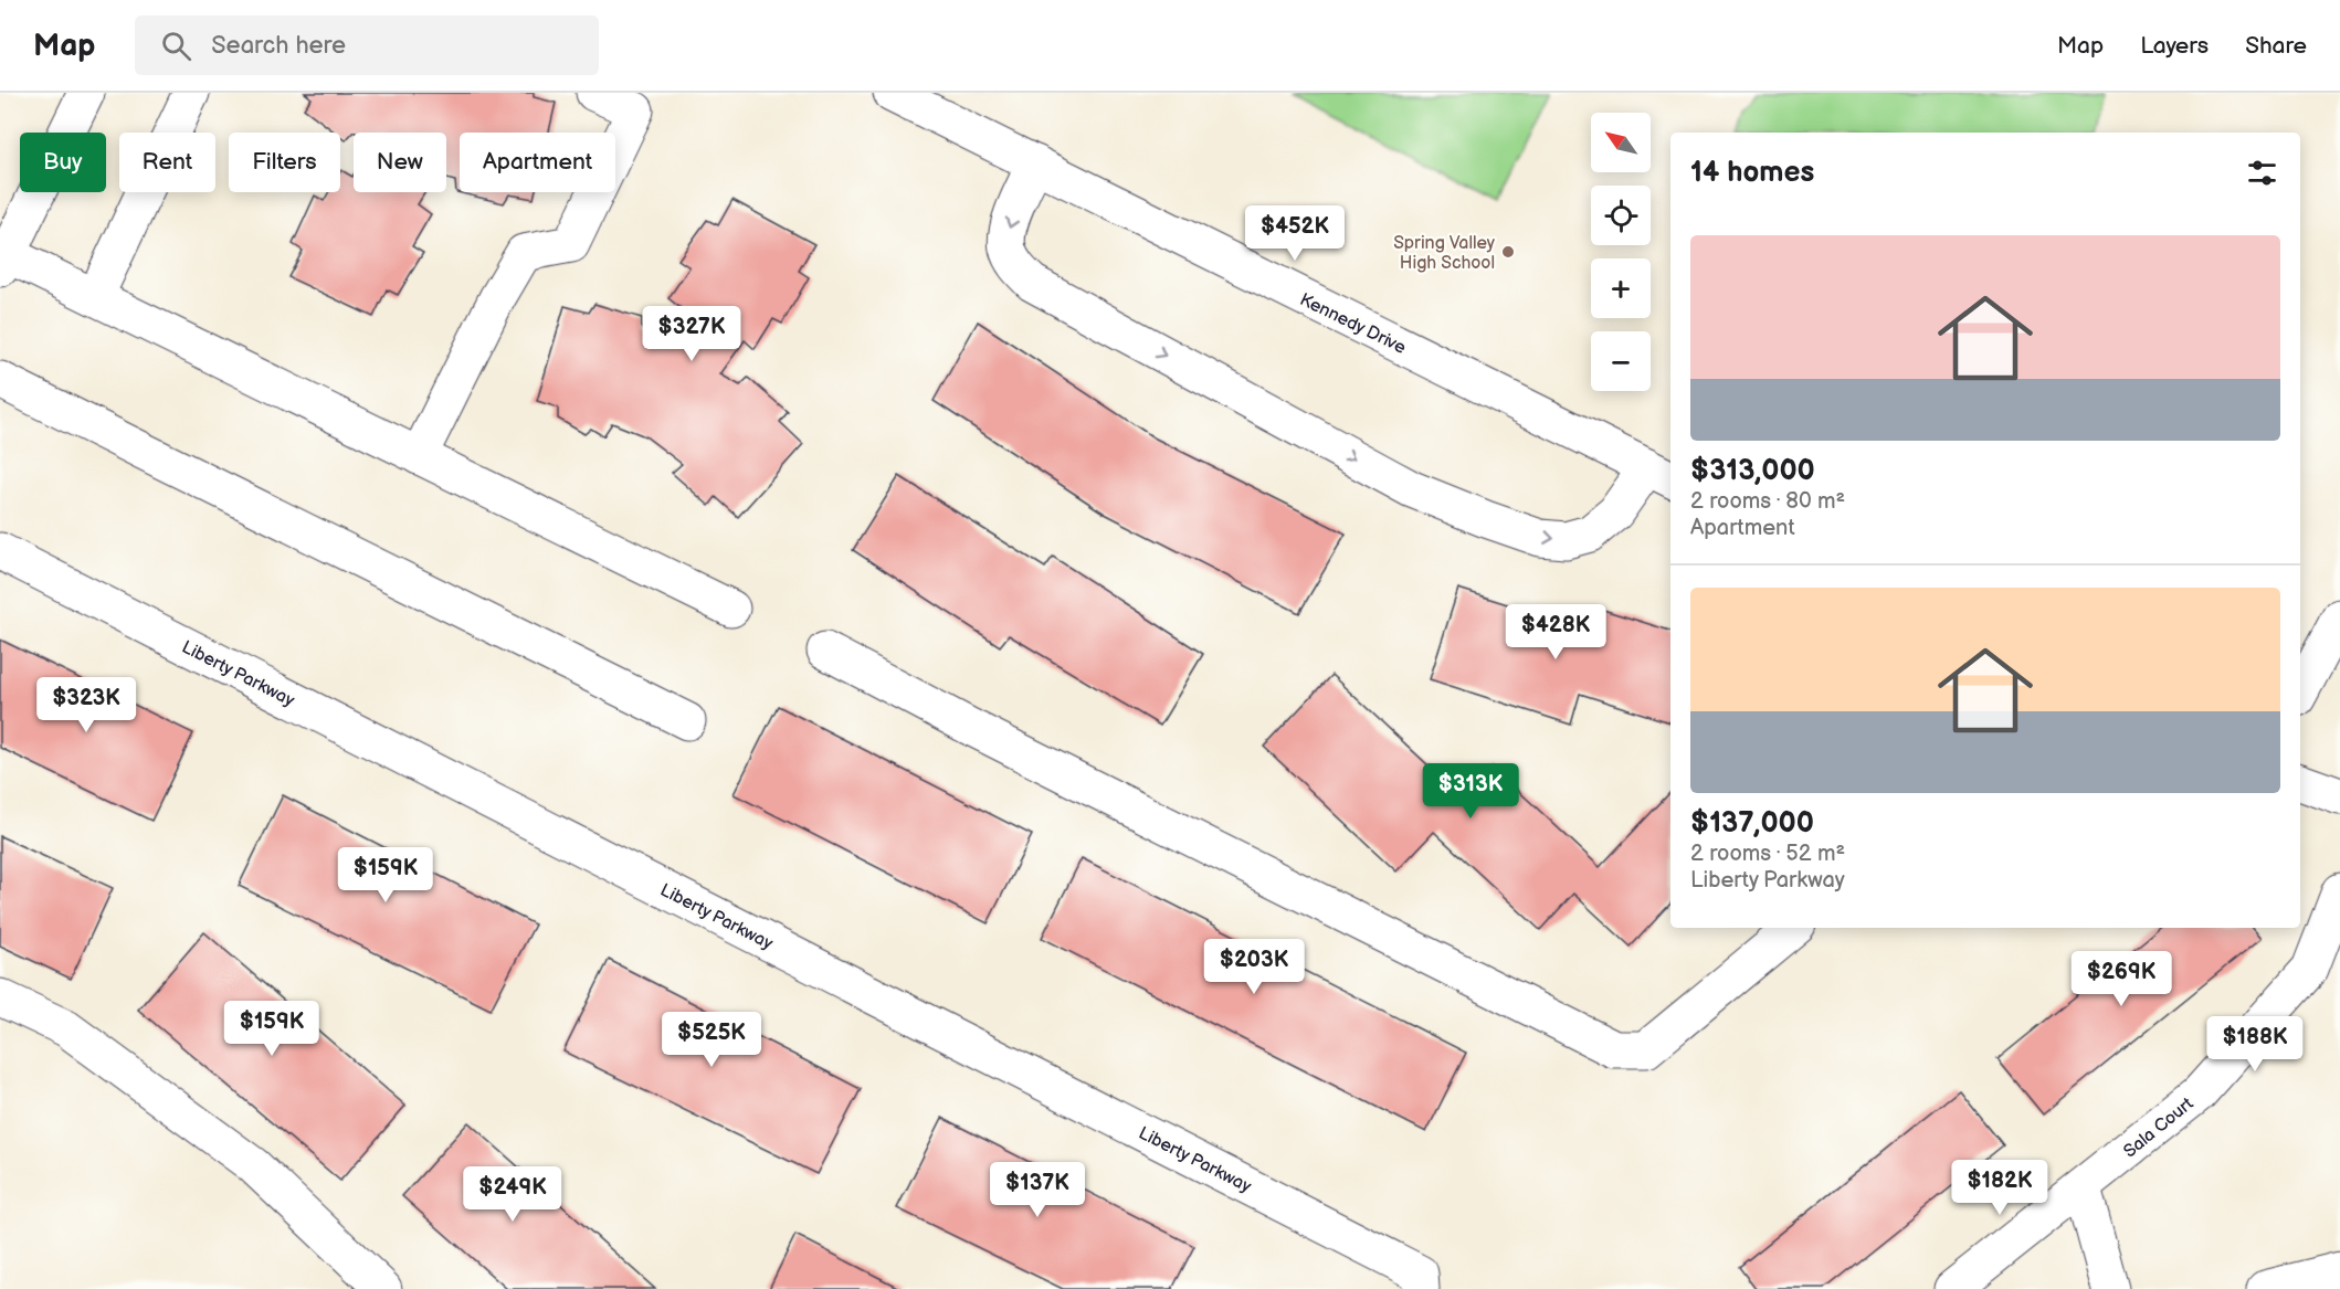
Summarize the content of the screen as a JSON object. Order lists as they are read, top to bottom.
{
  "streets": {
    "street": ["Kennedy Drive", "Liberty Parkway", "Sala Court"]
  },
  "places": ["Spring Valley High School"],
  "north": "top left",
  "page": {
    "header": "Map",
    "search": "Search here",
    "nav": ["Map", "Layers", "Share"],
    "map_buttons": ["+", "−"],
    "chip": [
      "Buy",
      "Rent",
      "Filters",
      "New",
      "Apartment"
    ],
    "heading": "14 homes",
    "price": [
      "$452K",
      "$327K",
      "$428K",
      "$323K",
      "$313K",
      "$159K",
      "$203K",
      "$269K",
      "$159K",
      "$525K",
      "$188K",
      "$182K",
      "$137K",
      "$249K"
    ],
    "list": [
      {
        "name": "$313,000",
        "note": "2 rooms · 80 m² · Apartment"
      },
      {
        "name": "$137,000",
        "note": "2 rooms · 52 m² · Liberty Parkway"
      }
    ]
  }
}
